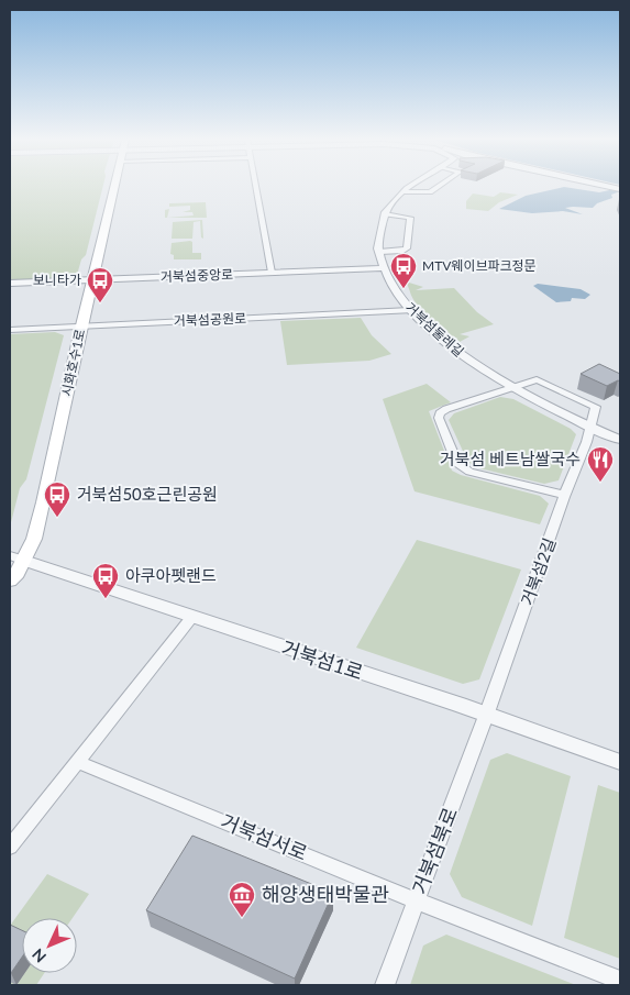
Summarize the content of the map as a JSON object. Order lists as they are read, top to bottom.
{
  "streets": {
    "main road": ["시화호수1로"],
    "street": [
      "거북섬중앙로",
      "거북섬공원로",
      "거북섬둘레길",
      "거북섬2길",
      "거북섬1로",
      "거북섬서로",
      "거북섬북로"
    ]
  },
  "crossings": [
    ["거북섬중앙로", "거북섬둘레길"],
    ["거북섬중앙로", "시화호수1로"],
    ["거북섬공원로", "거북섬둘레길"],
    ["거북섬공원로", "시화호수1로"],
    ["거북섬둘레길", "거북섬2길"],
    ["시화호수1로", "거북섬1로"],
    ["거북섬2길", "거북섬1로"],
    ["거북섬2길", "거북섬북로"],
    ["거북섬1로", "거북섬북로"],
    ["거북섬서로", "거북섬북로"]
  ],
  "places": {
    "bus stop": [
      "MTV웨이브파크정문",
      "보니타가",
      "거북섬50호근린공원",
      "아쿠아펫랜드"
    ],
    "restaurant": ["거북섬 베트남쌀국수"],
    "museum": ["해양생태박물관"]
  },
  "north": "bottom left"
}
